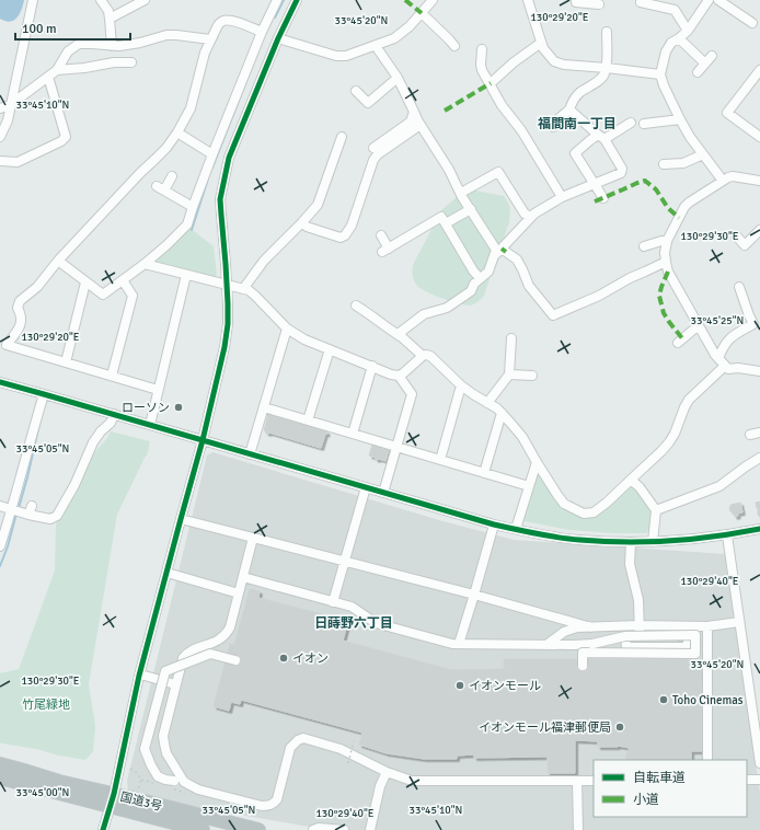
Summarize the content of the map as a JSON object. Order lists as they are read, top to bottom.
{
  "streets": {
    "highway": ["国道3号"]
  },
  "districts": ["福間南一丁目", "日蒔野六丁目"],
  "parks": ["竹尾緑地"],
  "places": [
    "ローソン",
    "イオン",
    "イオンモール",
    "Toho Cinemas",
    "イオンモール福津郵便局"
  ],
  "legend": ["自転車道", "小道"],
  "scale_bar": "100 m",
  "coordinates": [
    "130°29'20\"E",
    "33°45'20\"N",
    "33°45'10\"N",
    "130°29'30\"E",
    "33°45'25\"N",
    "33°45'05\"N",
    "130°29'40\"E",
    "33°45'00\"N"
  ]
}
